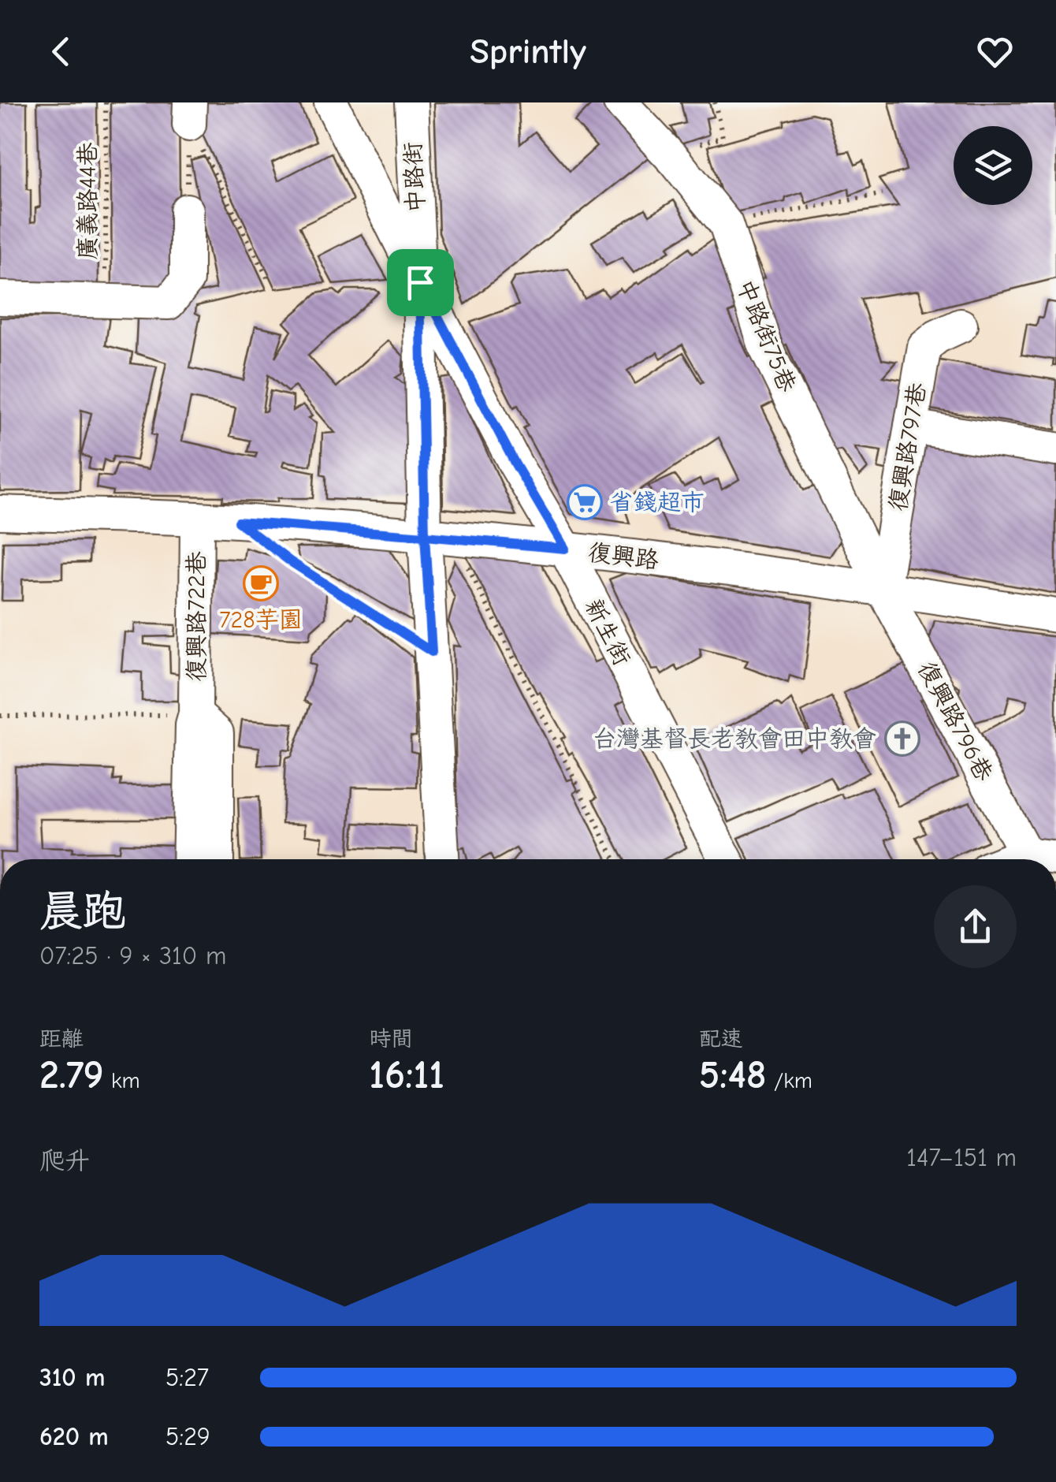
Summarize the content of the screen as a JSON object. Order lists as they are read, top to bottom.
{
  "streets": {
    "street": [
      "中路街",
      "中路街75巷",
      "復興路797巷",
      "復興路",
      "復興路722巷",
      "新生街",
      "復興路796巷"
    ],
    "path": ["廣義路44巷"]
  },
  "crossings": [
    ["中路街", "復興路"],
    ["中路街", "新生街"],
    ["中路街75巷", "復興路797巷"],
    ["中路街75巷", "復興路"],
    ["中路街75巷", "復興路796巷"],
    ["復興路797巷", "復興路"],
    ["復興路797巷", "復興路796巷"],
    ["復興路", "復興路722巷"],
    ["復興路", "新生街"],
    ["復興路", "復興路796巷"]
  ],
  "places": {
    "supermarket": ["省錢超市"],
    "cafe": ["728芋園"],
    "church": ["台灣基督長老教會田中教會"]
  },
  "page": {
    "header": "Sprintly",
    "heading": ["晨跑", "07:25 · 9 × 310 m"],
    "stats": [
      ["距離", "2.79 km"],
      ["時間", "16:11"],
      ["配速", "5:48 /km"]
    ],
    "chart": ["爬升", "147–151 m"],
    "list": [
      {
        "name": "310 m",
        "note": "5:27"
      },
      {
        "name": "620 m",
        "note": "5:29"
      }
    ]
  }
}
